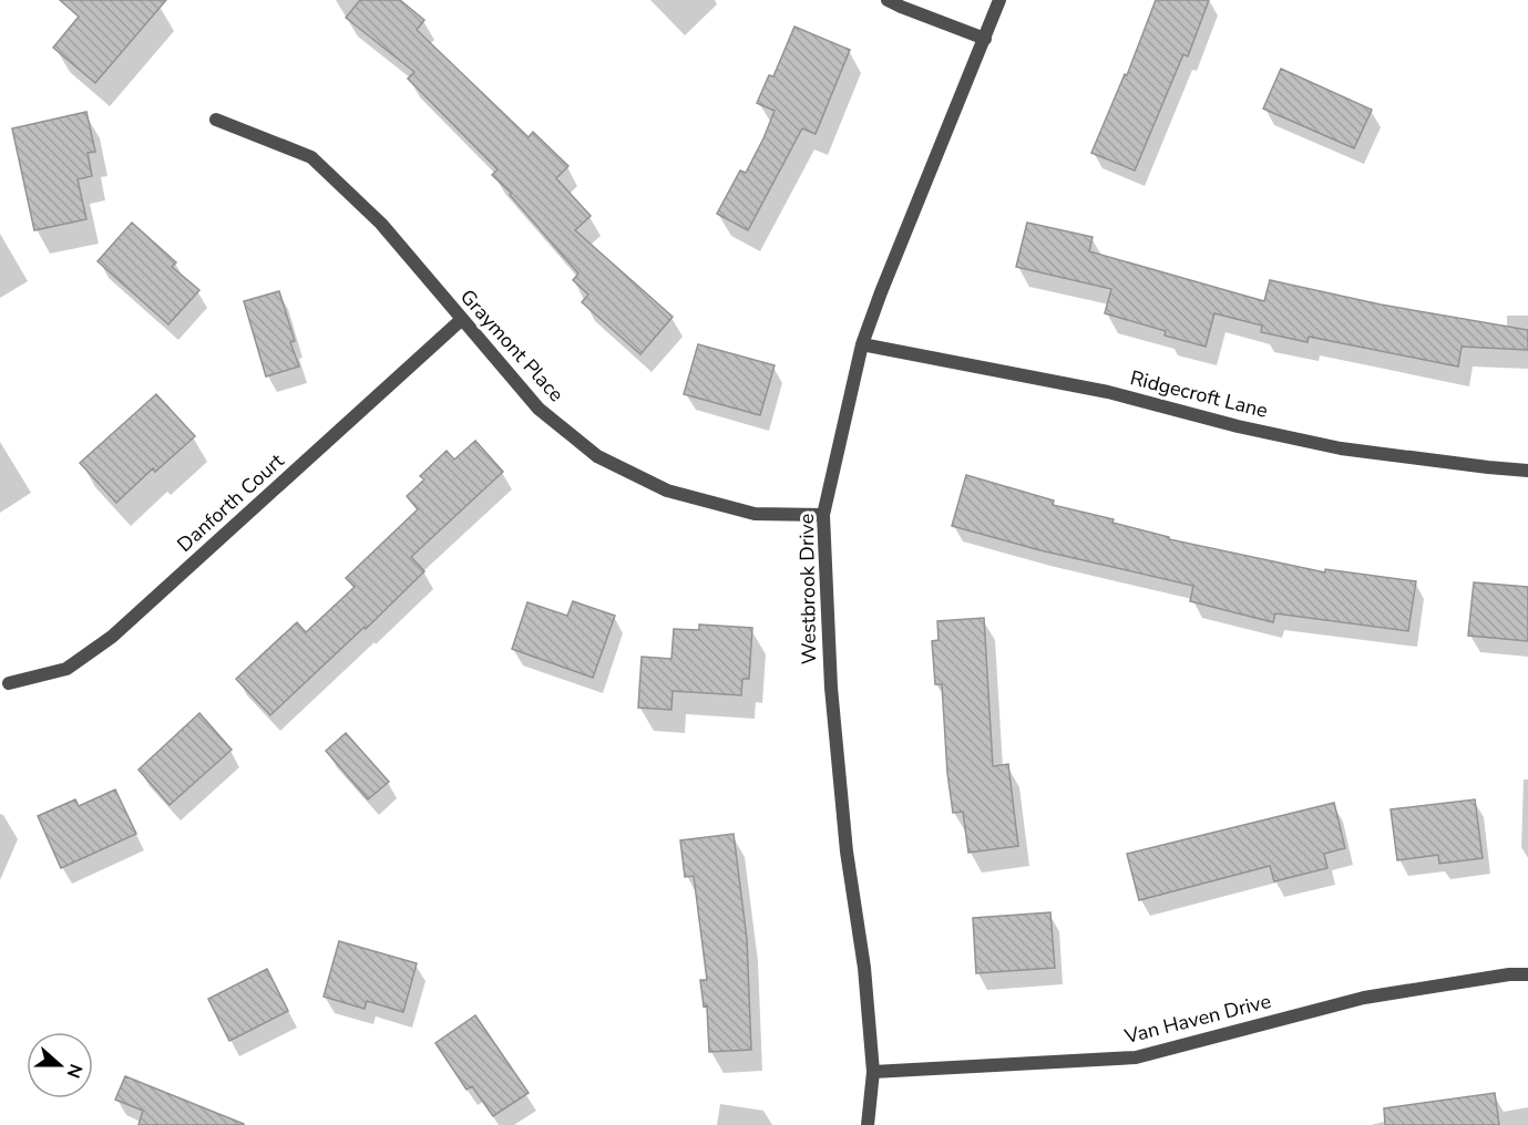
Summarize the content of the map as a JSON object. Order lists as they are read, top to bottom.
{
  "streets": {
    "street": [
      "Graymont Place",
      "Ridgecroft Lane",
      "Danforth Court",
      "Westbrook Drive",
      "Van Haven Drive"
    ]
  },
  "crossings": [
    ["Graymont Place", "Danforth Court"],
    ["Graymont Place", "Westbrook Drive"],
    ["Ridgecroft Lane", "Westbrook Drive"],
    ["Westbrook Drive", "Van Haven Drive"]
  ],
  "north": "right"
}
